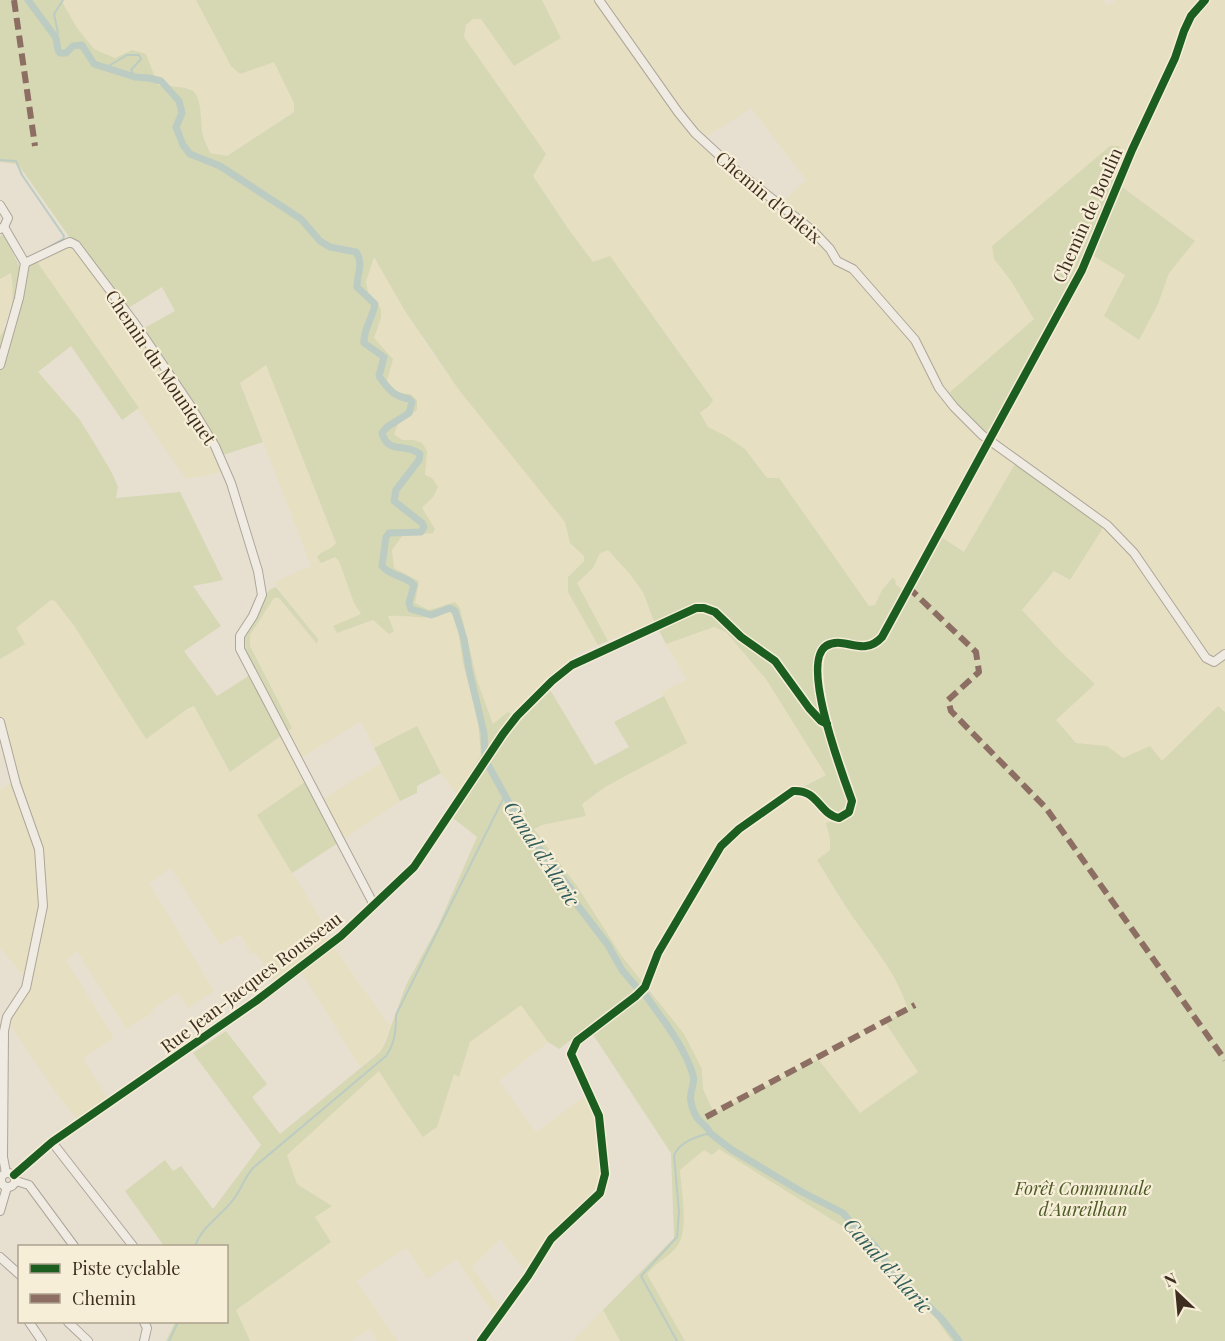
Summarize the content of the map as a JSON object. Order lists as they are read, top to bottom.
{
  "streets": {
    "street": [
      "Chemin d'Orleix",
      "Chemin de Boulin",
      "Chemin du Mouniquet",
      "Rue Jean-Jacques Rousseau"
    ]
  },
  "crossings": [
    ["Chemin d'Orleix", "Chemin de Boulin"],
    ["Chemin de Boulin", "Rue Jean-Jacques Rousseau"],
    ["Chemin du Mouniquet", "Rue Jean-Jacques Rousseau"]
  ],
  "water": ["Canal d'Alaric"],
  "parks": ["Forêt Communale d'Aureilhan"],
  "legend": ["Piste cyclable", "Chemin"],
  "north": "top left"
}
